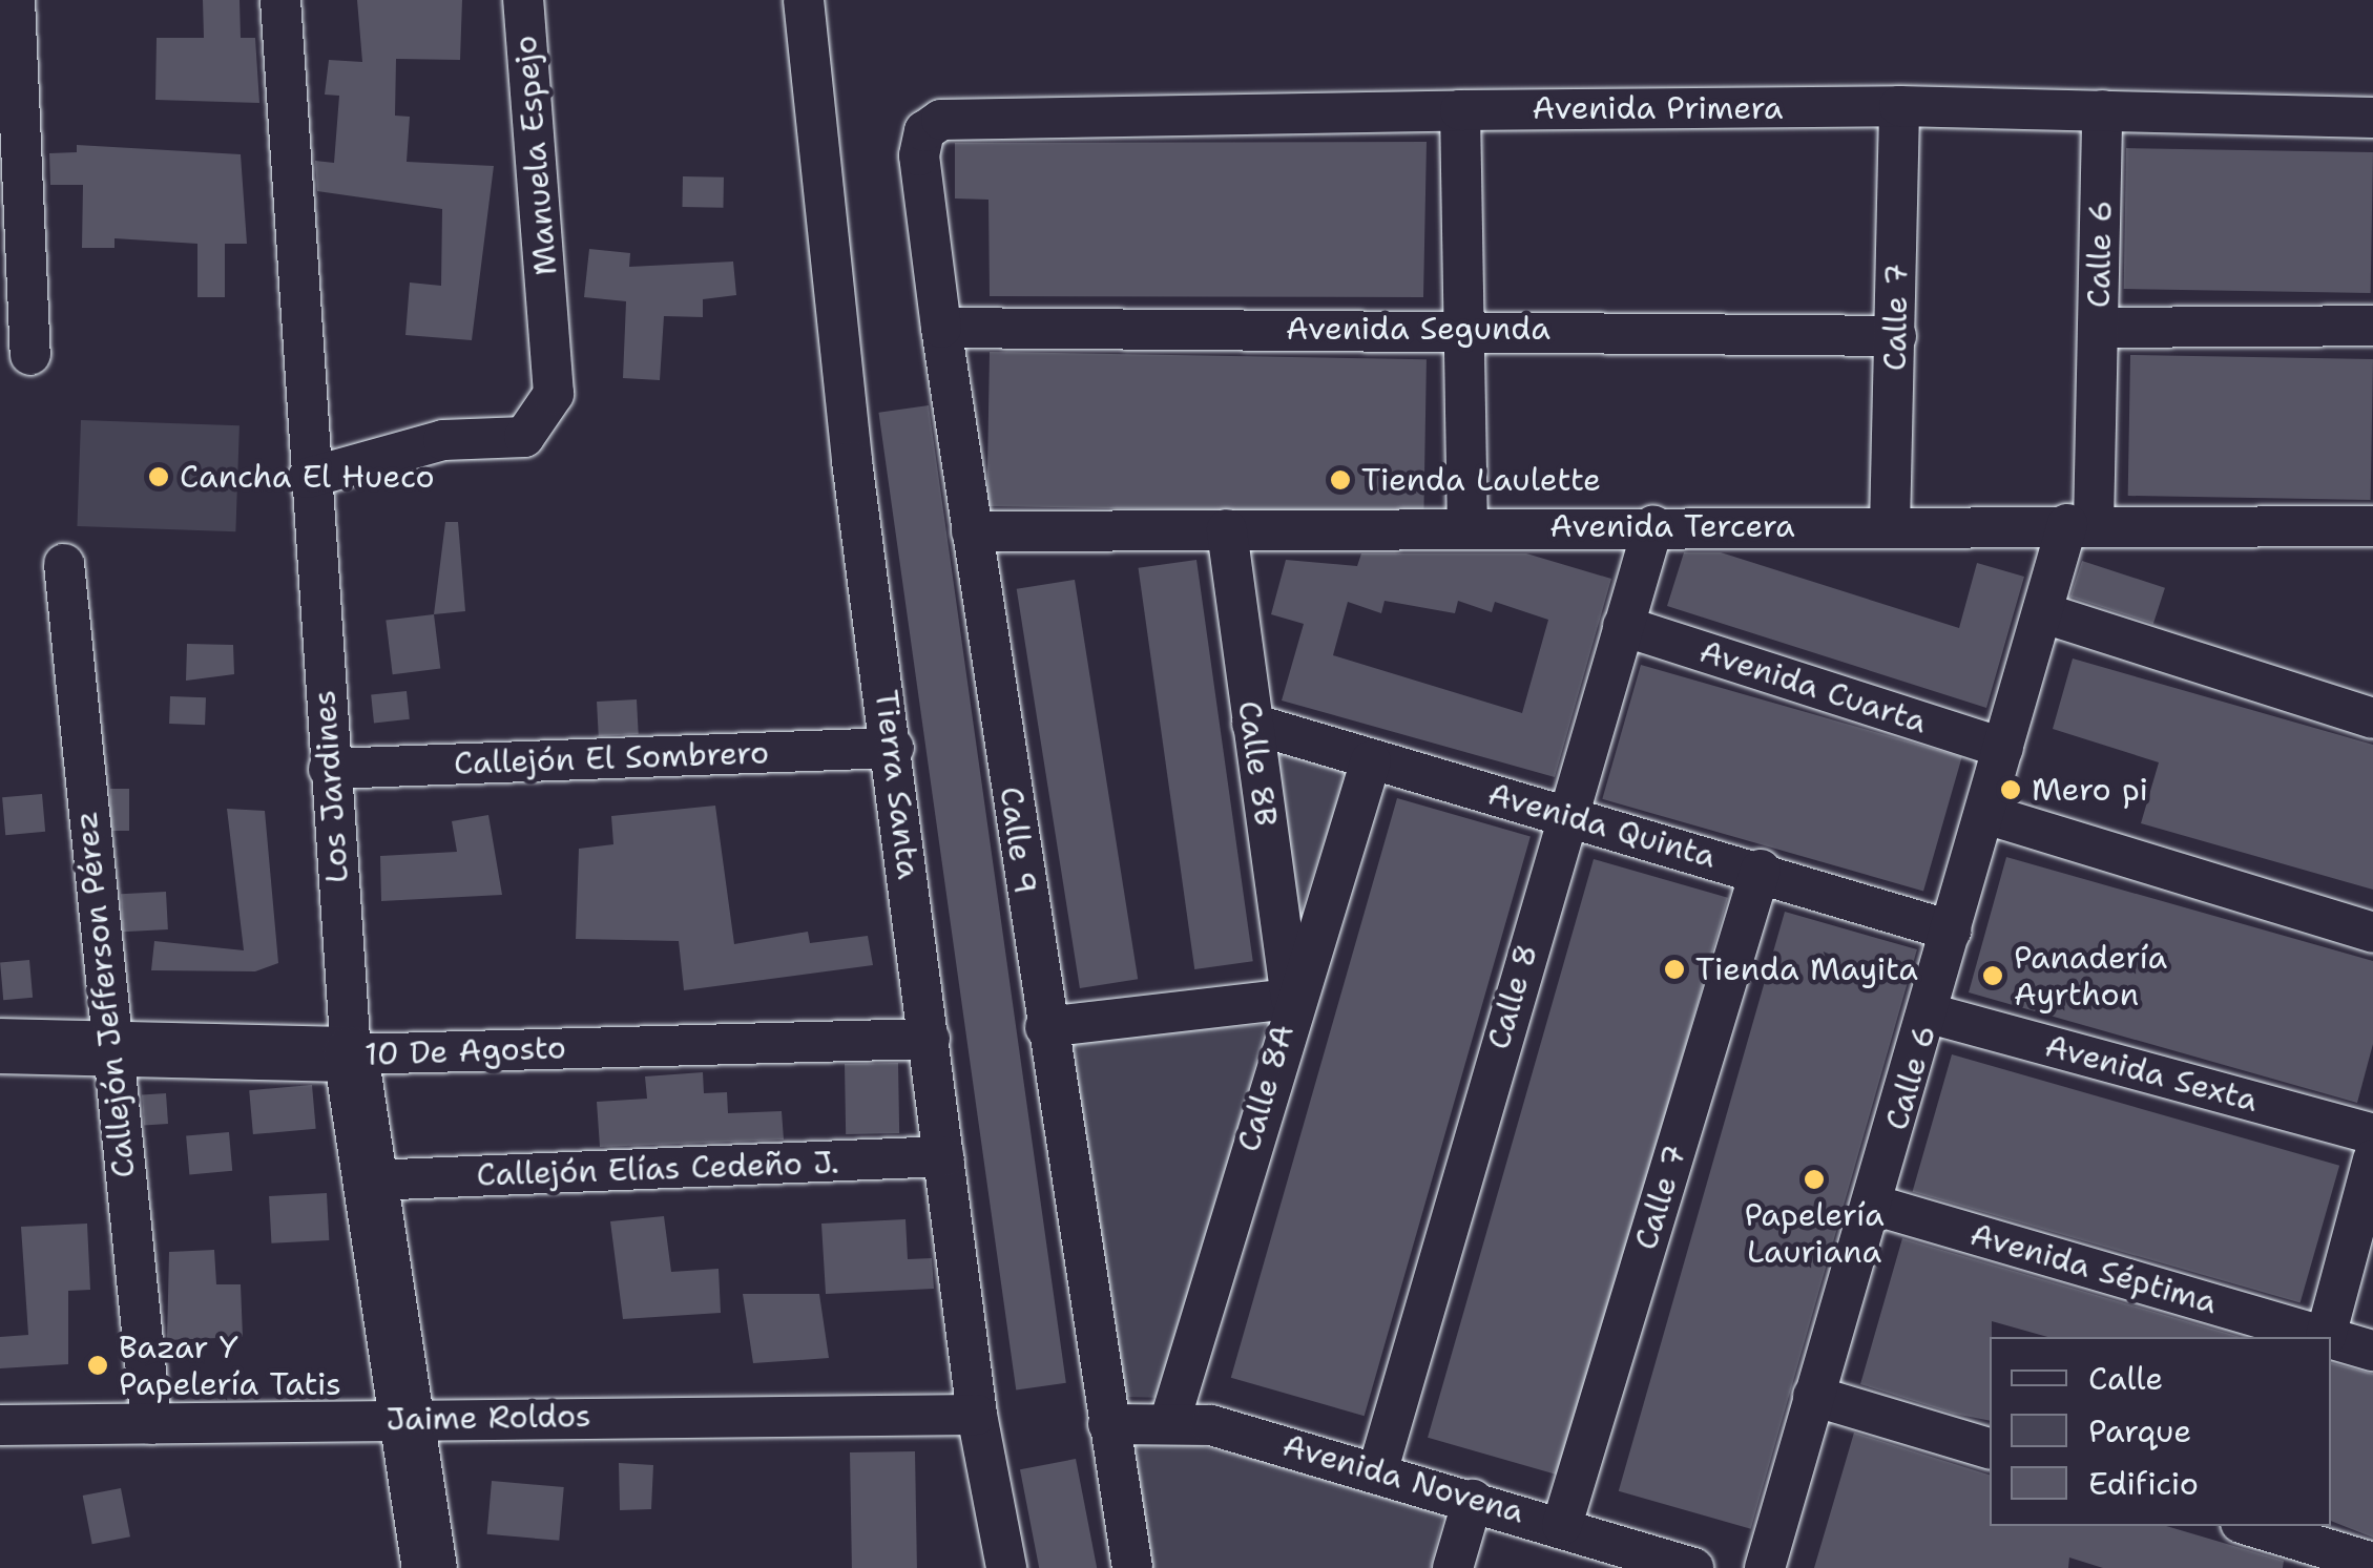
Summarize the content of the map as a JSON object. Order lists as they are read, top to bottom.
{
  "streets": {
    "street": [
      "Avenida Primera",
      "Manuela Espejo",
      "Calle 6",
      "Calle 7",
      "Avenida Segunda",
      "Avenida Tercera",
      "Avenida Cuarta",
      "Callejón El Sombrero",
      "Calle 8B",
      "Tierra Santa",
      "Los Jardines",
      "Avenida Quinta",
      "Calle 9",
      "Callejón Jefferson Pérez",
      "Calle 8",
      "10 De Agosto",
      "Avenida Sexta",
      "Calle 8A",
      "Callejón Elías Cedeño J.",
      "Avenida Séptima",
      "Jaime Roldos",
      "Avenida Novena"
    ]
  },
  "crossings": [
    ["Avenida Primera", "Calle 6"],
    ["Avenida Primera", "Calle 7"],
    ["Avenida Primera", "Calle 9"],
    ["Manuela Espejo", "Los Jardines"],
    ["Calle 6", "Avenida Tercera"],
    ["Calle 6", "Avenida Cuarta"],
    ["Calle 6", "Avenida Quinta"],
    ["Calle 6", "Avenida Sexta"],
    ["Calle 6", "Avenida Séptima"],
    ["Calle 7", "Avenida Segunda"],
    ["Calle 7", "Avenida Tercera"],
    ["Calle 7", "Avenida Quinta"],
    ["Calle 7", "Avenida Novena"],
    ["Avenida Segunda", "Calle 9"],
    ["Avenida Tercera", "Calle 8B"],
    ["Avenida Tercera", "Calle 9"],
    ["Avenida Tercera", "Calle 8"],
    ["Avenida Cuarta", "Calle 8"],
    ["Callejón El Sombrero", "Tierra Santa"],
    ["Callejón El Sombrero", "Los Jardines"],
    ["Calle 8B", "Avenida Quinta"],
    ["Calle 8B", "Calle 8A"],
    ["Tierra Santa", "10 De Agosto"],
    ["Tierra Santa", "Callejón Elías Cedeño J."],
    ["Tierra Santa", "Jaime Roldos"],
    ["Los Jardines", "10 De Agosto"],
    ["Los Jardines", "Callejón Elías Cedeño J."],
    ["Los Jardines", "Jaime Roldos"],
    ["Avenida Quinta", "Calle 8"],
    ["Avenida Quinta", "Calle 8A"],
    ["Calle 9", "Avenida Novena"],
    ["Callejón Jefferson Pérez", "10 De Agosto"],
    ["Callejón Jefferson Pérez", "Jaime Roldos"],
    ["Calle 8", "Avenida Novena"],
    ["Calle 8A", "Avenida Novena"]
  ],
  "places": [
    "Cancha El Hueco",
    "Tienda Laulette",
    "Mero pi",
    "Tienda Mayita",
    "Panadería Ayrthon",
    "Papelería Lauriana",
    "Bazar Y Papelería Tatis"
  ],
  "legend": ["Calle", "Parque", "Edificio"]
}
